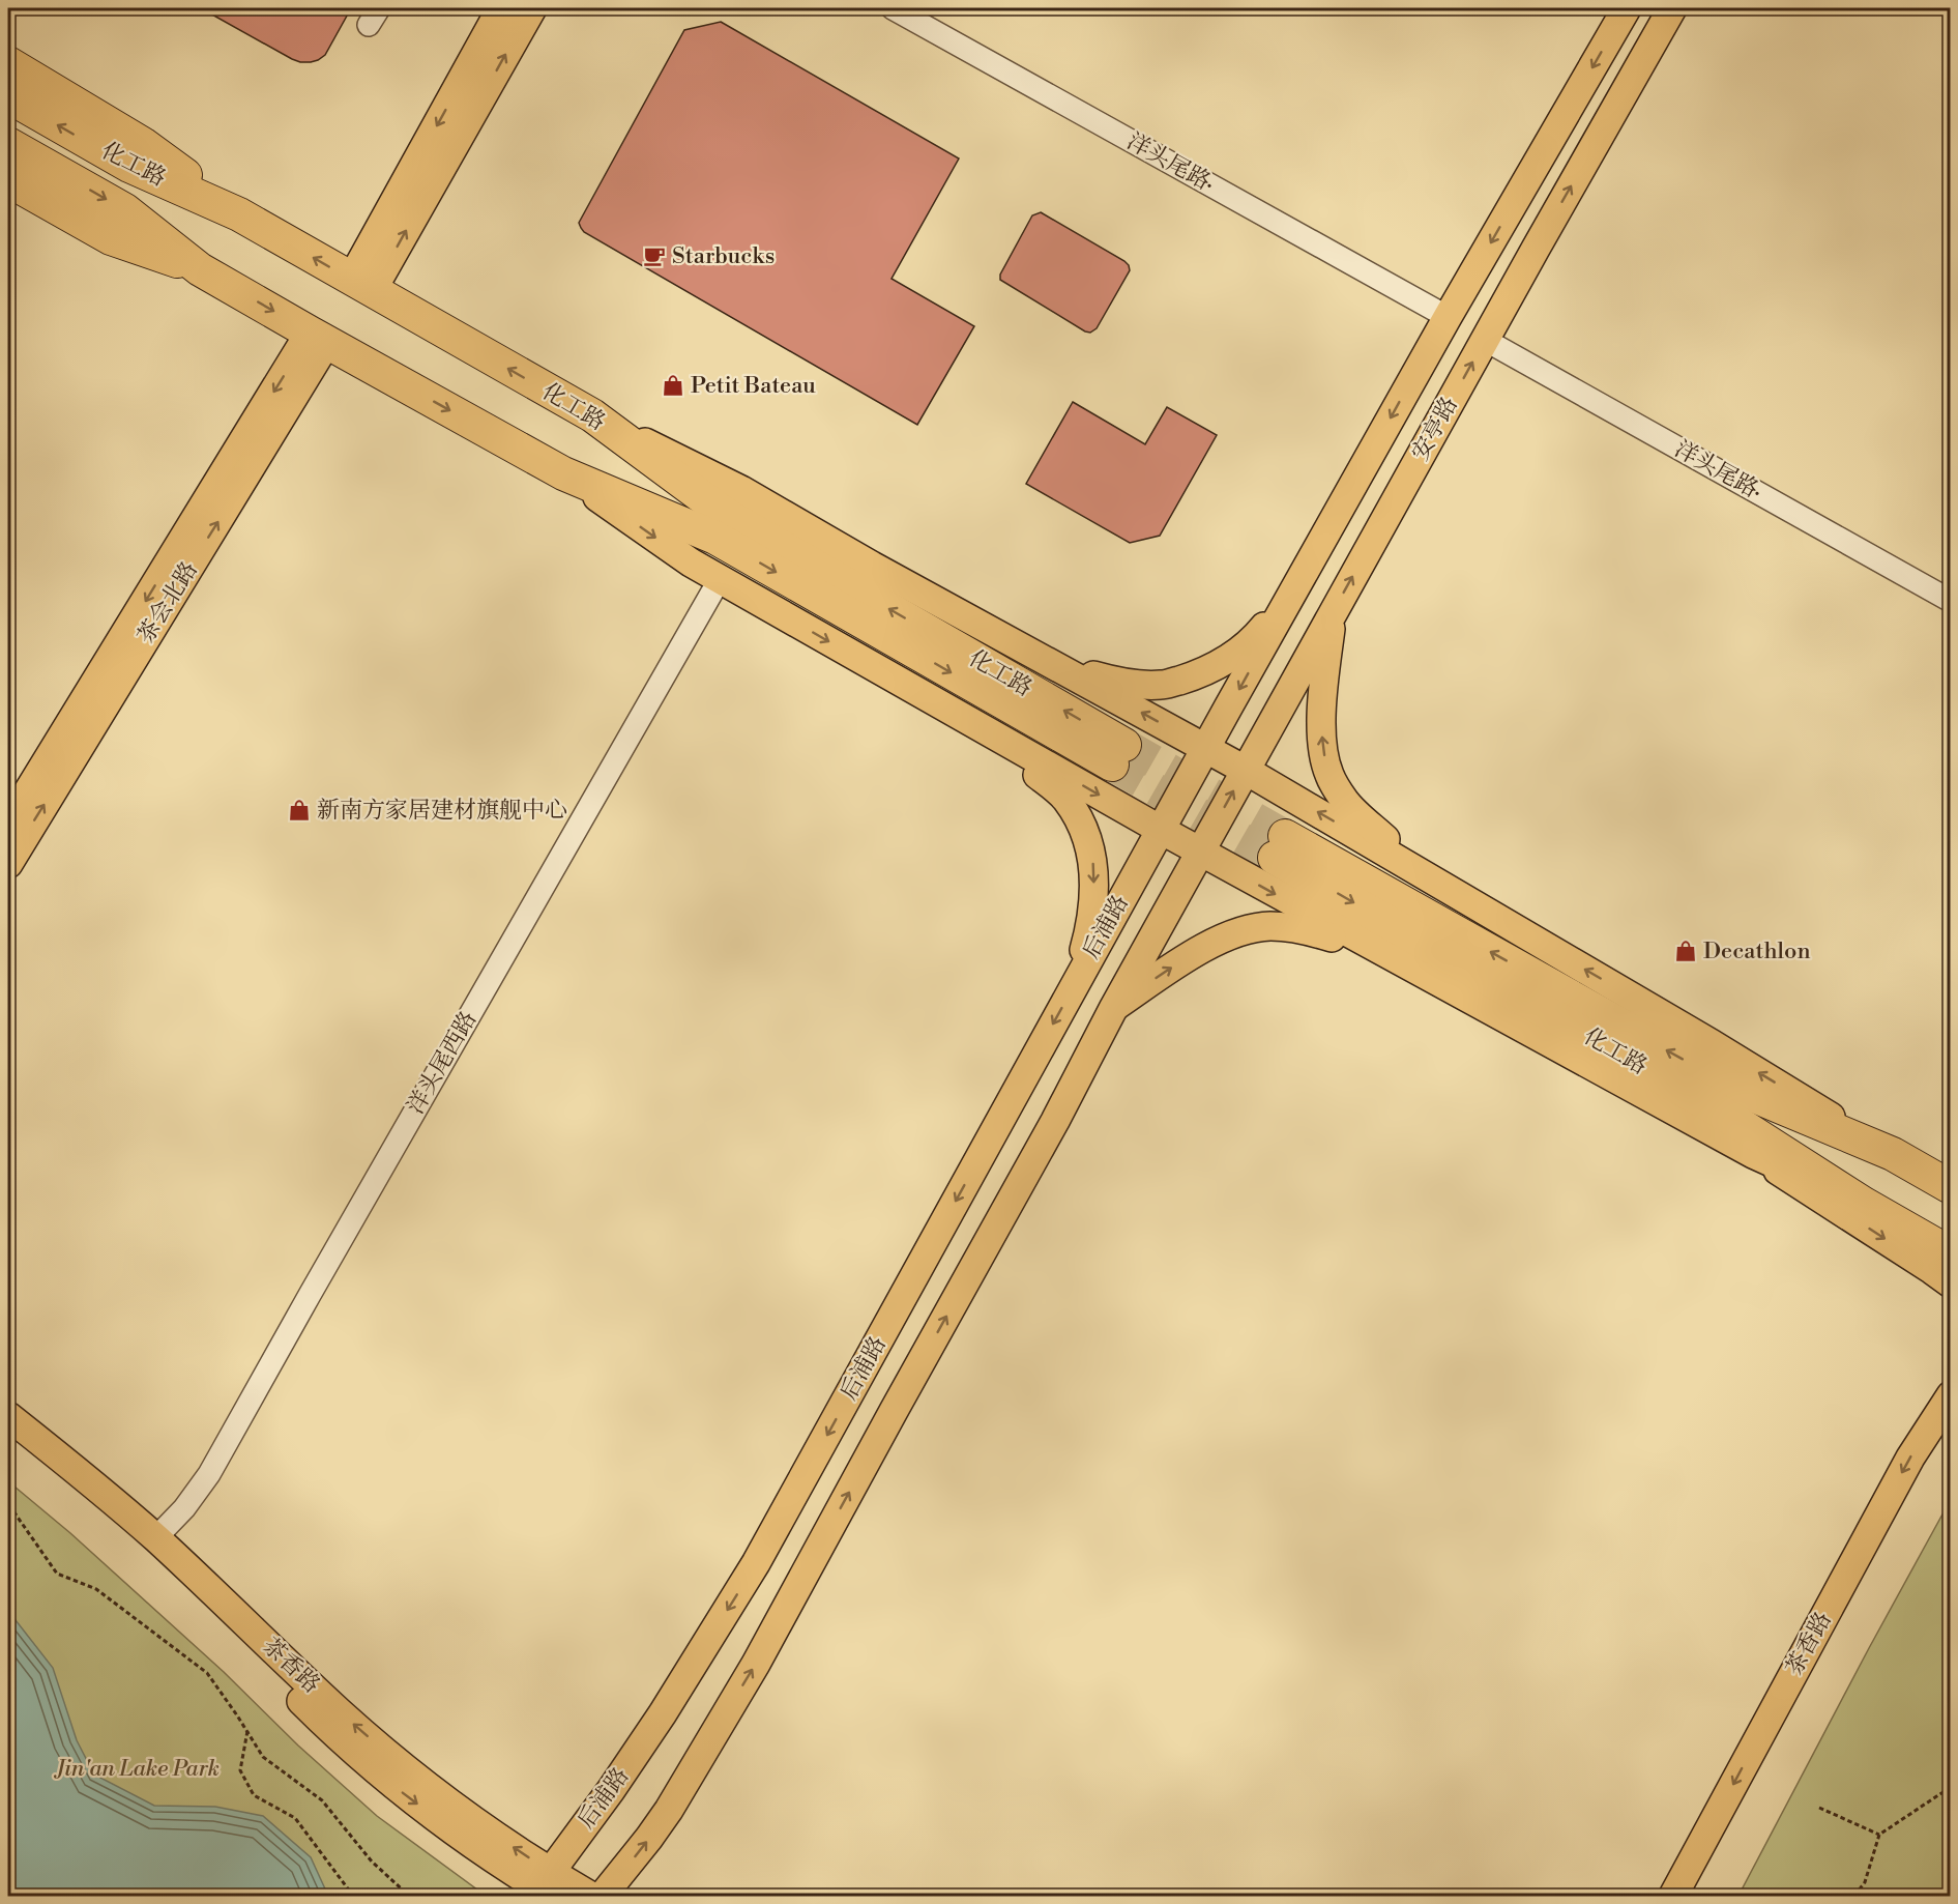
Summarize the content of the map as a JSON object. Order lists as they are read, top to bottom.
{
  "streets": {
    "highway": ["化工路"],
    "main road": [
      "安亭路",
      "茶会北路",
      "后浦路",
      "茶香路"
    ],
    "street": ["洋头尾路·", "洋头尾西路"]
  },
  "crossings": [
    ["洋头尾路·", "安亭路"],
    ["化工路", "茶会北路"],
    ["安亭路", "后浦路"],
    ["后浦路", "茶香路"],
    ["洋头尾西路", "茶香路"]
  ],
  "parks": ["Jin'an Lake Park"],
  "places": {
    "cafe": ["Starbucks"],
    "shop": ["Petit Bateau", "新南方家居建材旗舰中心", "Decathlon"]
  }
}
